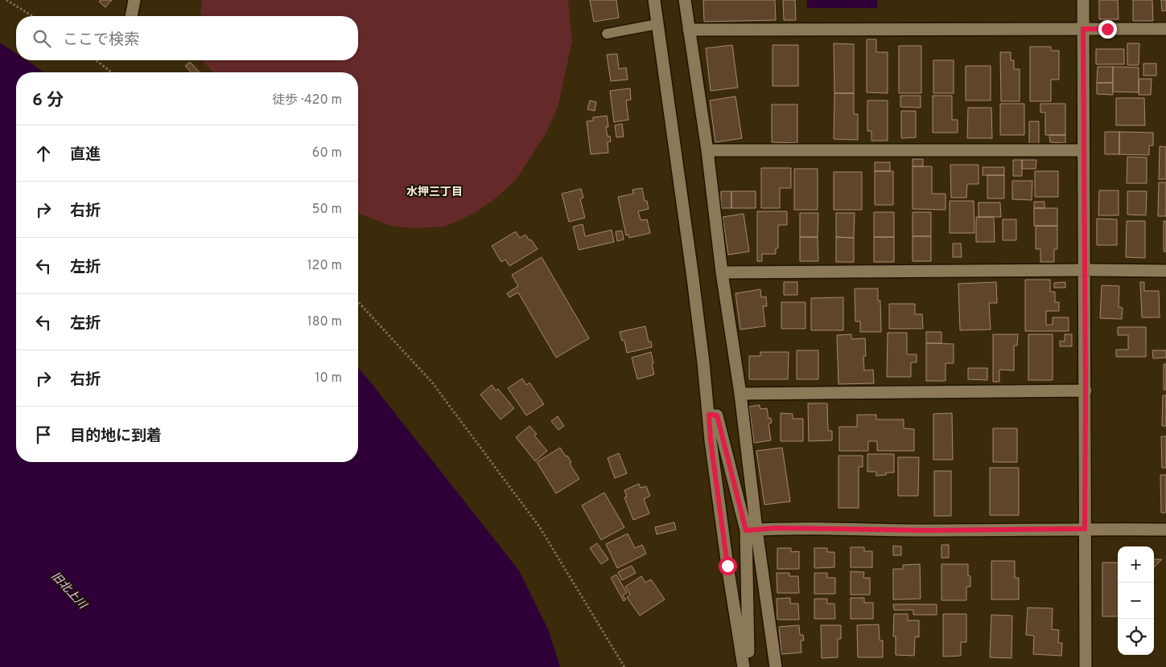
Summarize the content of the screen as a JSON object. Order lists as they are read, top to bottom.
{
  "districts": ["水押三丁目"],
  "water": ["旧北上川"],
  "page": {
    "search": "ここで検索",
    "heading": ["6 分", "徒歩 · 420 m"],
    "list": [
      ["直進", "60 m"],
      ["右折", "50 m"],
      ["左折", "120 m"],
      ["左折", "180 m"],
      ["右折", "10 m"],
      "目的地に到着"
    ],
    "map_buttons": ["+", "−"]
  }
}
